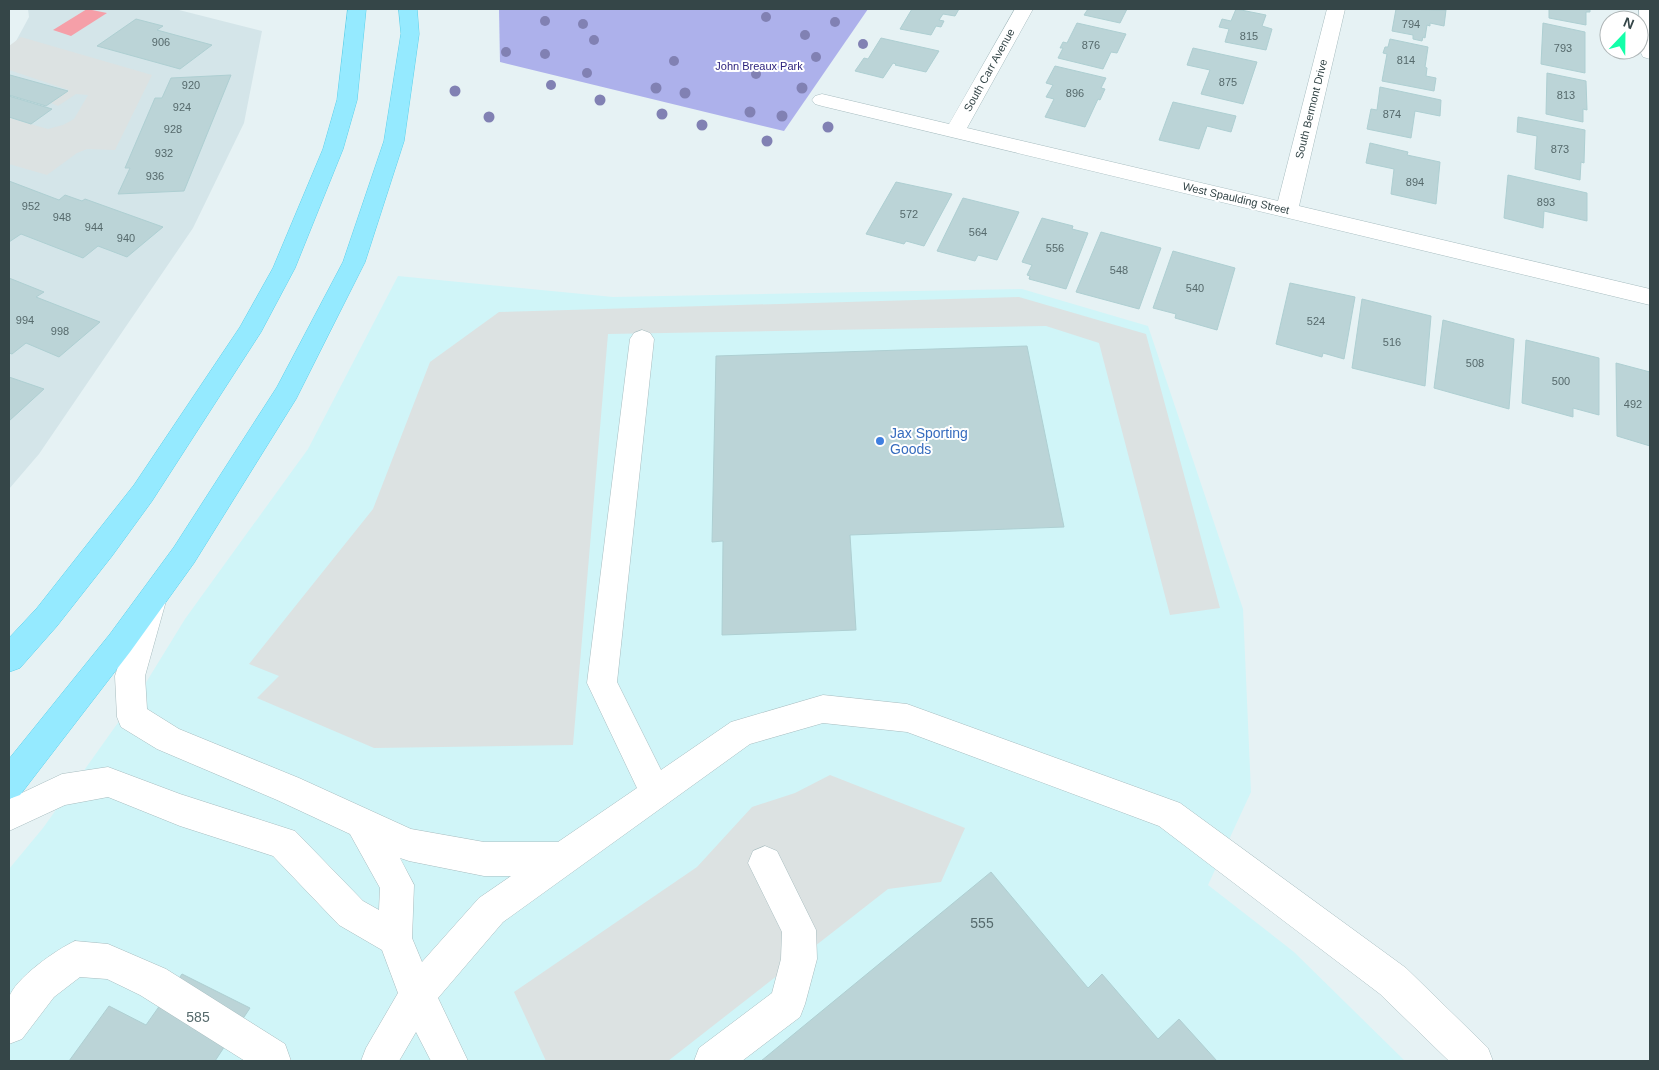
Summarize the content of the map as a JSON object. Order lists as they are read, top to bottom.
{
  "streets": {
    "street": ["South Carr Avenue", "South Bermont Drive", "West Spaulding Street"]
  },
  "crossings": [
    ["South Carr Avenue", "West Spaulding Street"],
    ["South Bermont Drive", "West Spaulding Street"]
  ],
  "parks": ["John Breaux Park"],
  "places": ["Jax Sporting Goods"],
  "house_numbers": [
    "794",
    "815",
    "906",
    "876",
    "793",
    "814",
    "875",
    "920",
    "896",
    "813",
    "924",
    "874",
    "928",
    "873",
    "932",
    "936",
    "894",
    "893",
    "952",
    "572",
    "948",
    "944",
    "564",
    "940",
    "556",
    "548",
    "540",
    "994",
    "524",
    "998",
    "516",
    "508",
    "500",
    "492",
    "555",
    "585"
  ],
  "north": "top"
}
